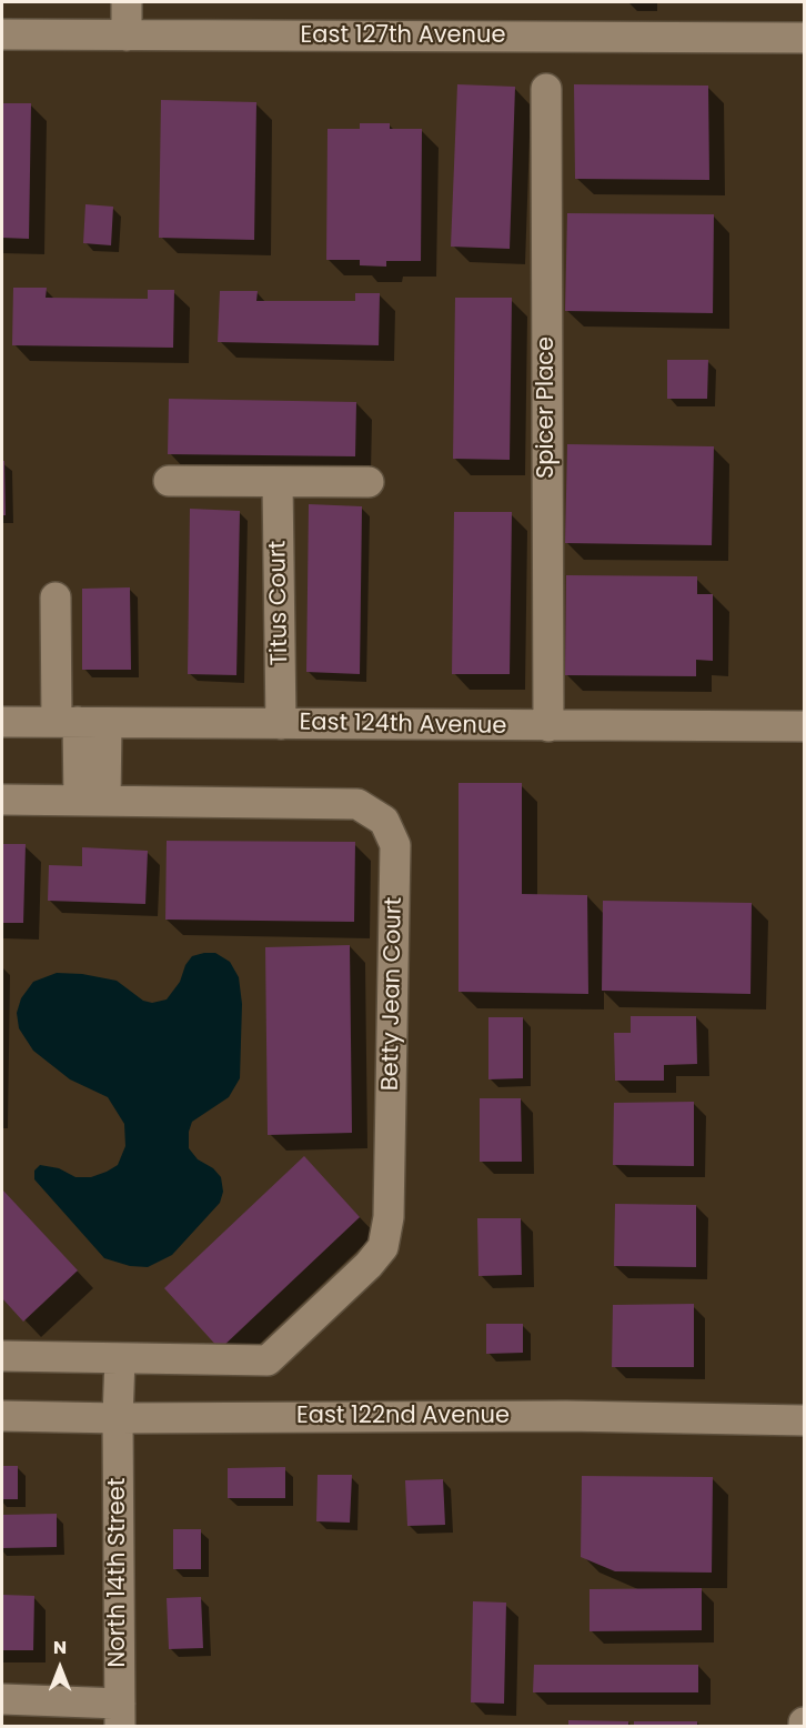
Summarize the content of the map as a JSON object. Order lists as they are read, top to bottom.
{
  "streets": {
    "street": [
      "East 127th Avenue",
      "Spicer Place",
      "Titus Court",
      "East 124th Avenue",
      "Betty Jean Court",
      "East 122nd Avenue",
      "North 14th Street"
    ]
  },
  "crossings": [
    ["Spicer Place", "East 124th Avenue"],
    ["Titus Court", "East 124th Avenue"],
    ["East 122nd Avenue", "North 14th Street"]
  ],
  "north": "top"
}
